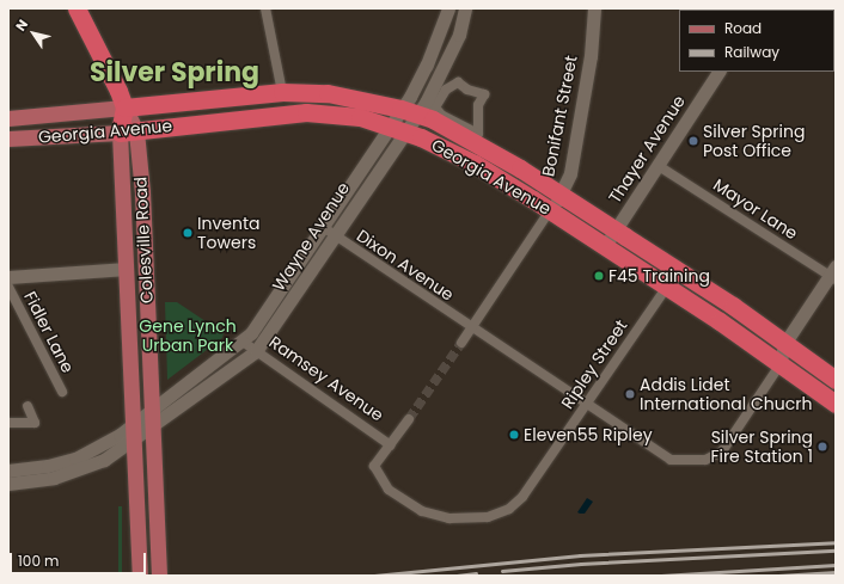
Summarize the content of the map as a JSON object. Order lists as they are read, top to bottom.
{
  "streets": {
    "highway": ["Georgia Avenue", "Colesville Road"],
    "street": [
      "Bonifant Street",
      "Thayer Avenue",
      "Mayor Lane",
      "Wayne Avenue",
      "Dixon Avenue",
      "Fidler Lane",
      "Ripley Street",
      "Ramsey Avenue"
    ]
  },
  "crossings": [
    ["Bonifant Street", "Georgia Avenue"],
    ["Bonifant Street", "Dixon Avenue"],
    ["Georgia Avenue", "Thayer Avenue"],
    ["Georgia Avenue", "Wayne Avenue"],
    ["Georgia Avenue", "Colesville Road"],
    ["Georgia Avenue", "Dixon Avenue"],
    ["Georgia Avenue", "Ripley Street"],
    ["Thayer Avenue", "Mayor Lane"],
    ["Wayne Avenue", "Colesville Road"],
    ["Wayne Avenue", "Dixon Avenue"],
    ["Wayne Avenue", "Ramsey Avenue"],
    ["Dixon Avenue", "Ripley Street"],
    ["Ripley Street", "Ramsey Avenue"]
  ],
  "districts": ["Silver Spring"],
  "parks": ["Gene Lynch Urban Park"],
  "places": [
    "Silver Spring Post Office",
    "Inventa Towers",
    "F45 Training",
    "Addis Lidet International Chucrh",
    "Eleven55 Ripley",
    "Silver Spring Fire Station 1"
  ],
  "legend": ["Road", "Railway"],
  "scale_bar": "100 m",
  "north": "top left"
}
